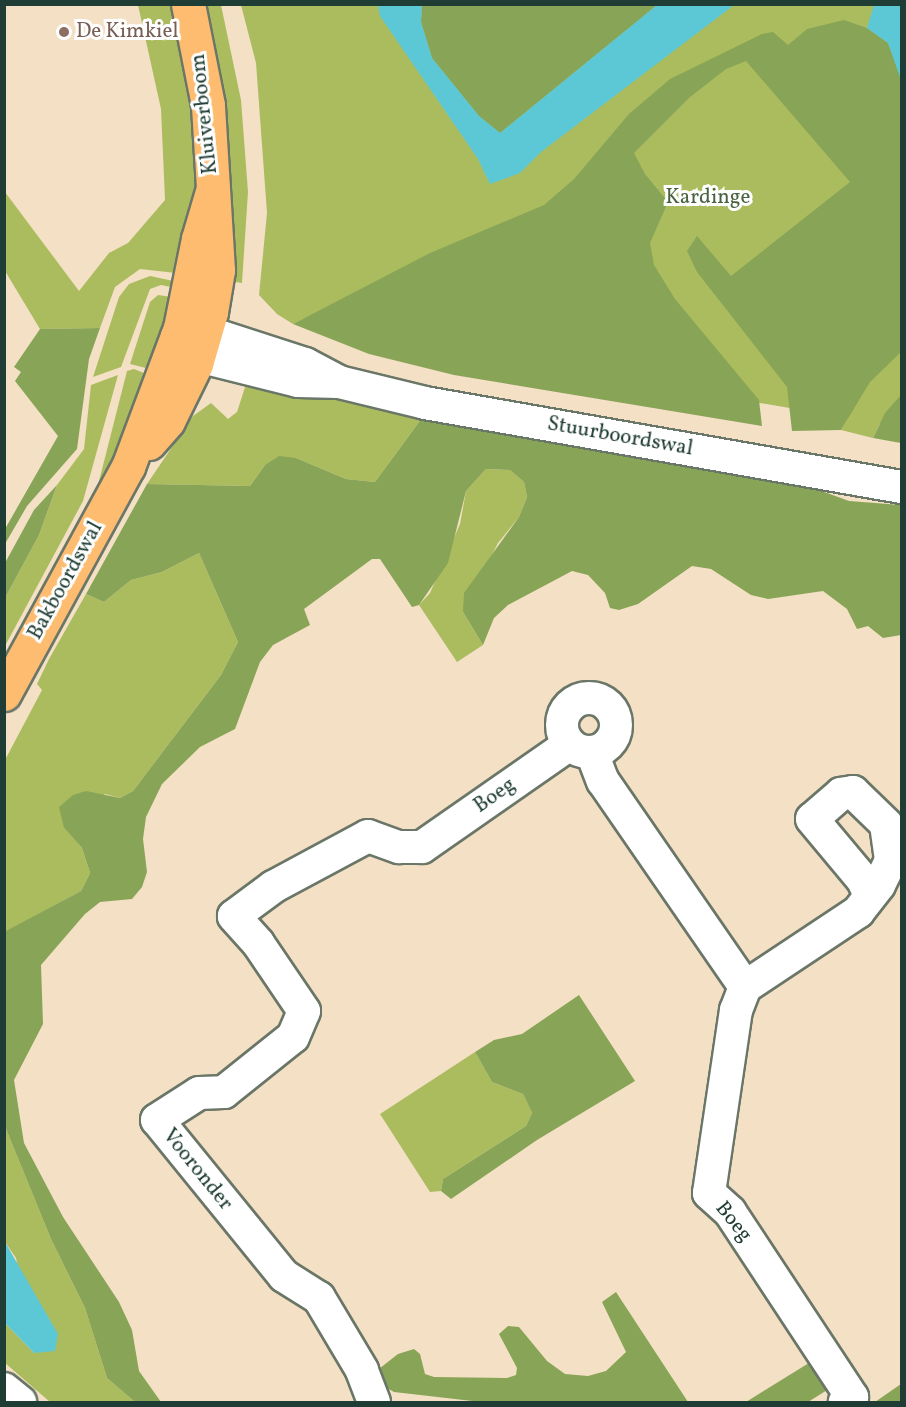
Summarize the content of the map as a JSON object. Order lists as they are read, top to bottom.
{
  "streets": {
    "main road": ["Kluiverboom", "Bakboordswal"],
    "street": ["Stuurboordswal", "Boeg", "Vooronder"]
  },
  "crossings": [
    ["Kluiverboom", "Stuurboordswal"],
    ["Kluiverboom", "Bakboordswal"],
    ["Stuurboordswal", "Bakboordswal"],
    ["Boeg", "Vooronder"]
  ],
  "parks": ["Kardinge"],
  "places": ["De Kimkiel"]
}
